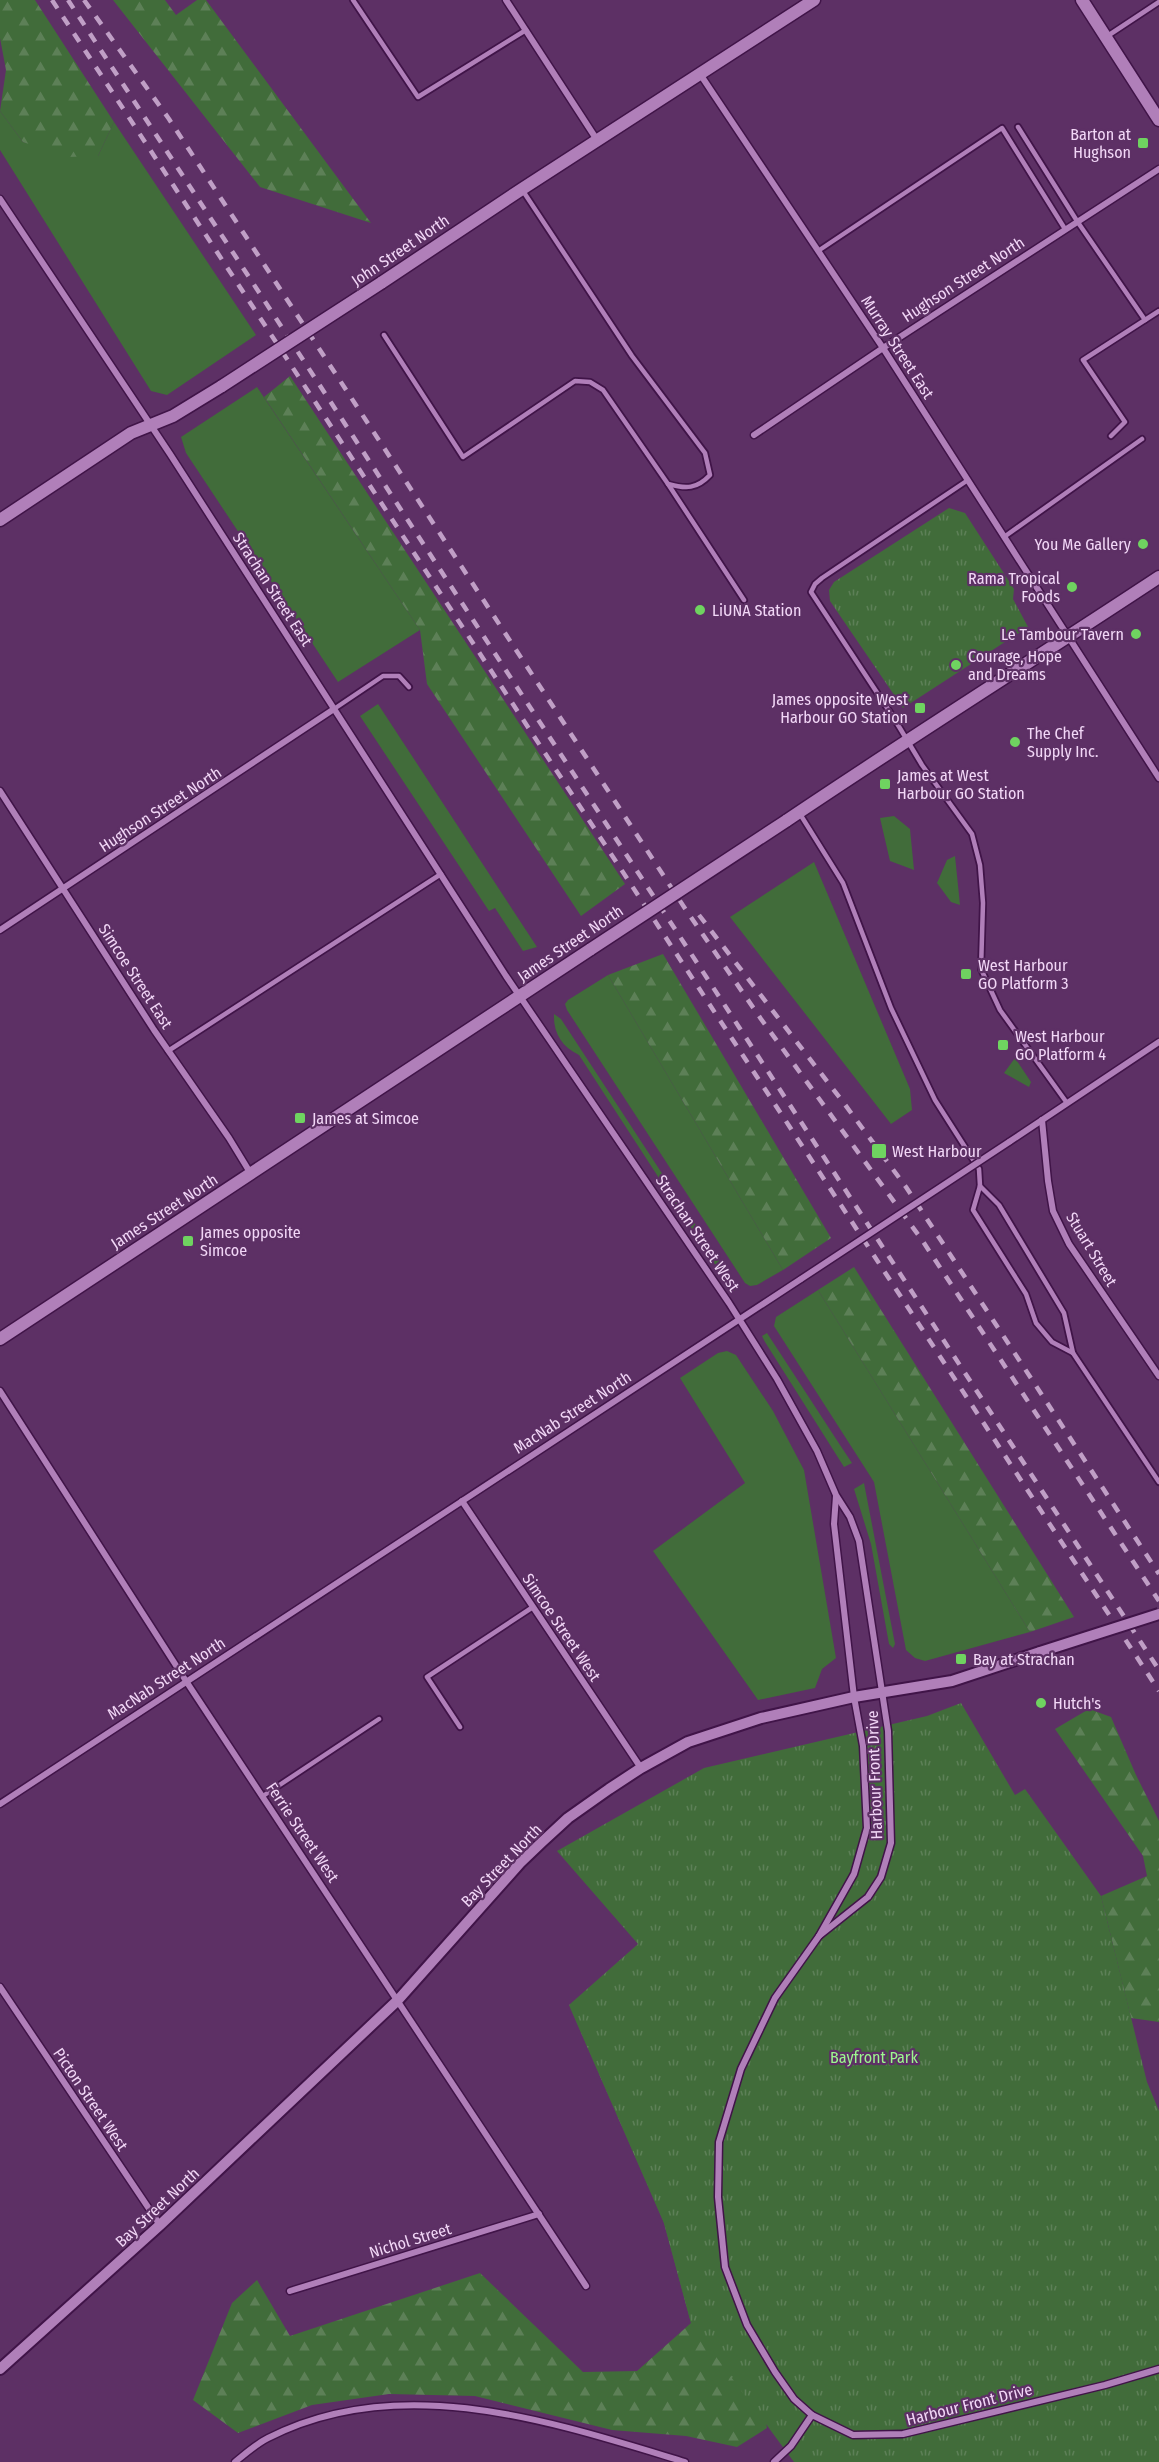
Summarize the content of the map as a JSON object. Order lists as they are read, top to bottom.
{
  "streets": {
    "main road": ["John Street North", "James Street North"],
    "street": [
      "Hughson Street North",
      "Murray Street East",
      "Strachan Street East",
      "Simcoe Street East",
      "Strachan Street West",
      "Stuart Street",
      "MacNab Street North",
      "Simcoe Street West",
      "Harbour Front Drive",
      "Ferrie Street West",
      "Bay Street North",
      "Picton Street West",
      "Nichol Street"
    ]
  },
  "crossings": [
    ["John Street North", "Murray Street East"],
    ["John Street North", "Strachan Street East"],
    ["Hughson Street North", "Murray Street East"],
    ["Hughson Street North", "Strachan Street East"],
    ["Hughson Street North", "Simcoe Street East"],
    ["Murray Street East", "James Street North"],
    ["Strachan Street East", "James Street North"],
    ["Strachan Street East", "Strachan Street West"],
    ["James Street North", "Simcoe Street East"],
    ["James Street North", "Strachan Street West"],
    ["Strachan Street West", "MacNab Street North"],
    ["Strachan Street West", "Harbour Front Drive"],
    ["Strachan Street West", "Bay Street North"],
    ["Stuart Street", "MacNab Street North"],
    ["MacNab Street North", "Simcoe Street West"],
    ["MacNab Street North", "Ferrie Street West"],
    ["Simcoe Street West", "Bay Street North"],
    ["Harbour Front Drive", "Bay Street North"],
    ["Ferrie Street West", "Bay Street North"],
    ["Ferrie Street West", "Nichol Street"],
    ["Bay Street North", "Picton Street West"]
  ],
  "parks": ["Bayfront Park"],
  "places": {
    "transit": [
      "Barton at Hughson",
      "James opposite West Harbour GO Station",
      "James at West Harbour GO Station",
      "West Harbour GO Platform 3",
      "West Harbour GO Platform 4",
      "James at Simcoe",
      "West Harbour",
      "James opposite Simcoe",
      "Bay at Strachan"
    ],
    "other": [
      "You Me Gallery",
      "Rama Tropical Foods",
      "LiUNA Station",
      "Le Tambour Tavern",
      "Courage, Hope and Dreams",
      "The Chef Supply Inc.",
      "Hutch's"
    ]
  }
}
